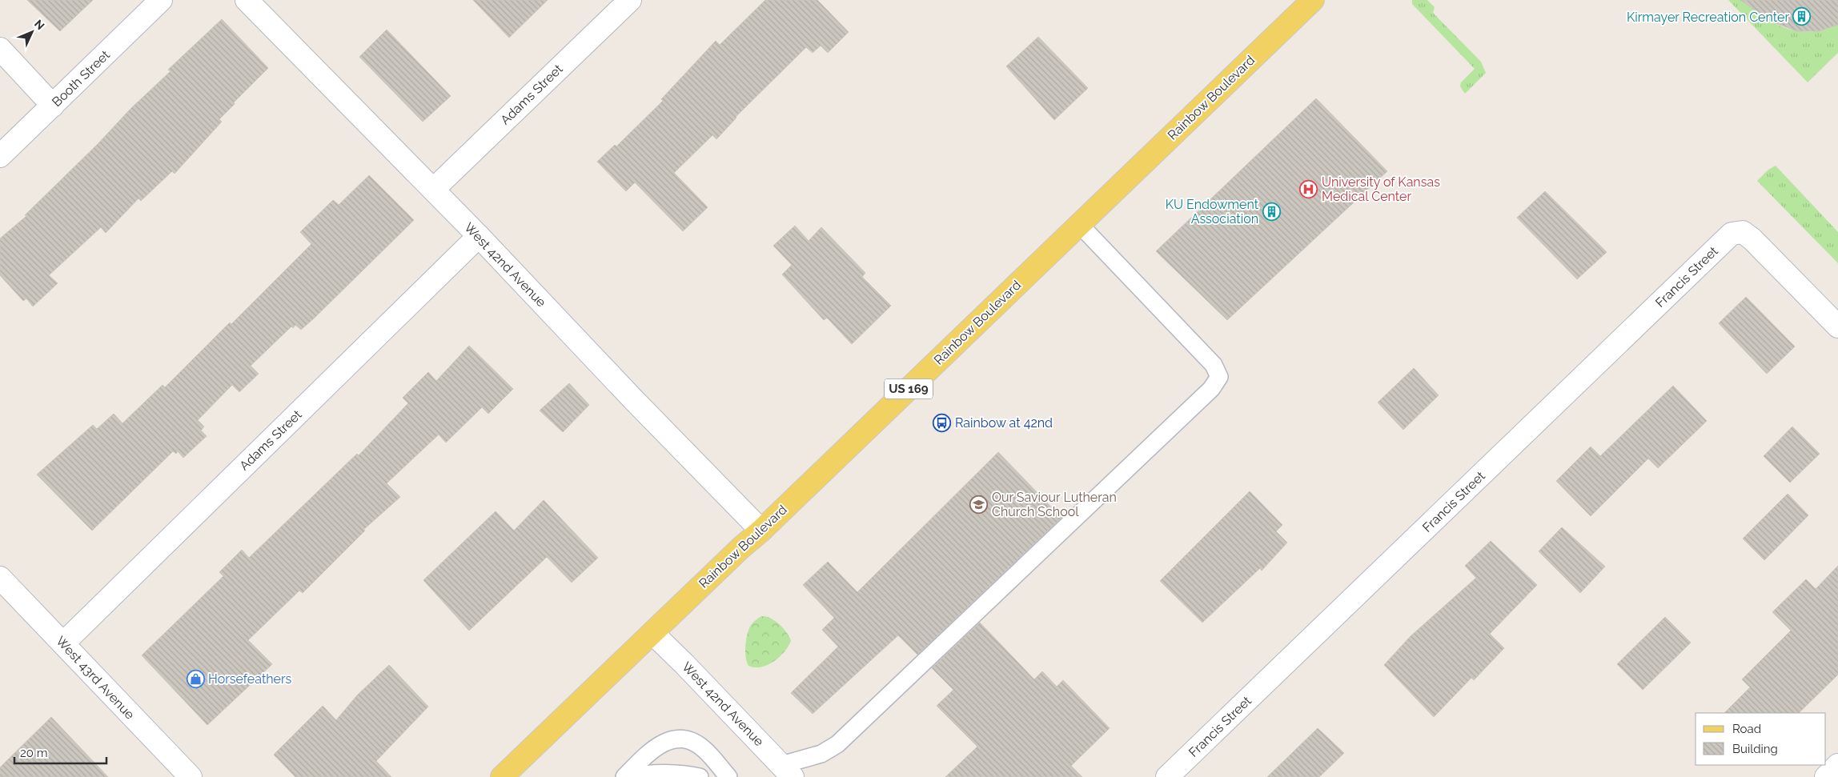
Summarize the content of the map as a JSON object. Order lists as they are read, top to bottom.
{
  "streets": {
    "main road": ["Rainbow Boulevard", "US 169"],
    "street": [
      "Booth Street",
      "Adams Street",
      "West 42nd Avenue",
      "Francis Street",
      "West 43rd Avenue"
    ]
  },
  "crossings": [
    ["Adams Street", "West 42nd Avenue"],
    ["Adams Street", "West 43rd Avenue"],
    ["Rainbow Boulevard", "West 42nd Avenue"]
  ],
  "places": {
    "building": ["Kirmayer Recreation Center", "KU Endowment Association"],
    "hospital": ["University of Kansas Medical Center"],
    "bus stop": ["Rainbow at 42nd"],
    "school or university": ["Our Saviour Lutheran Church School"],
    "shop": ["Horsefeathers"]
  },
  "legend": ["Road", "Building"],
  "scale_bar": "20 m",
  "north": "top right"
}
